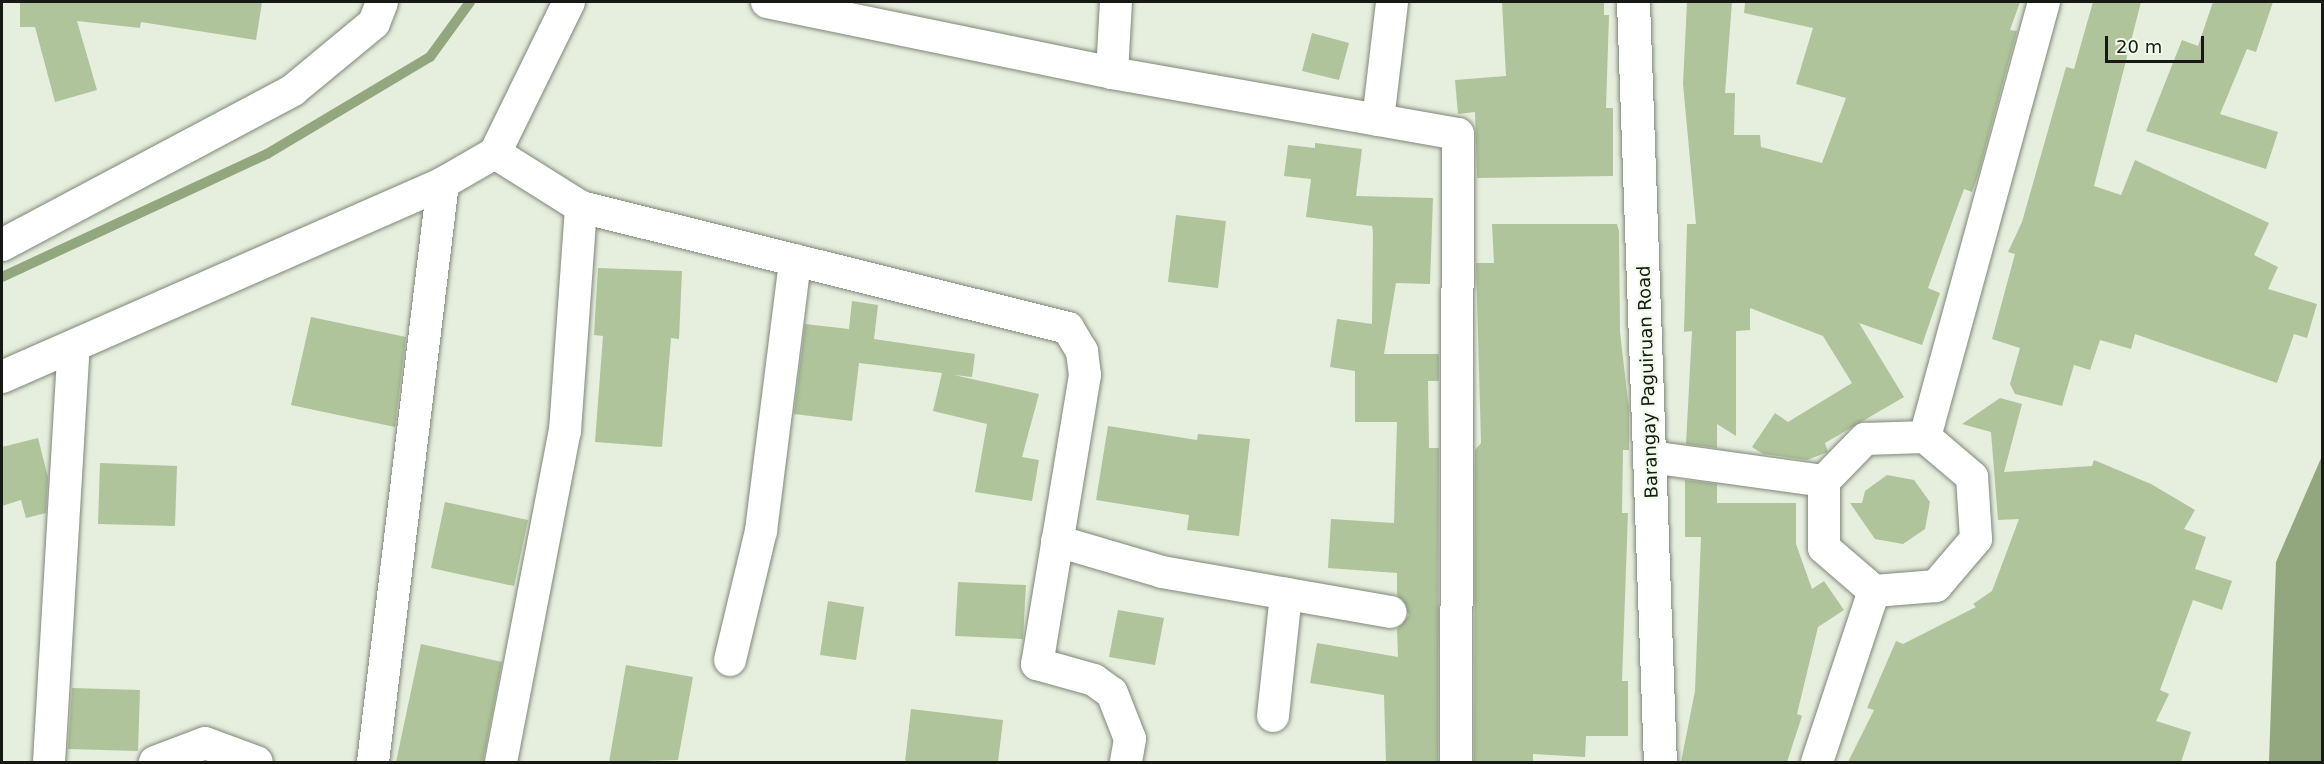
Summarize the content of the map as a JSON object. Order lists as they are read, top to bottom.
{
  "streets": {
    "street": ["Barangay Paguiruan Road"]
  },
  "scale_bar": "20 m"
}
